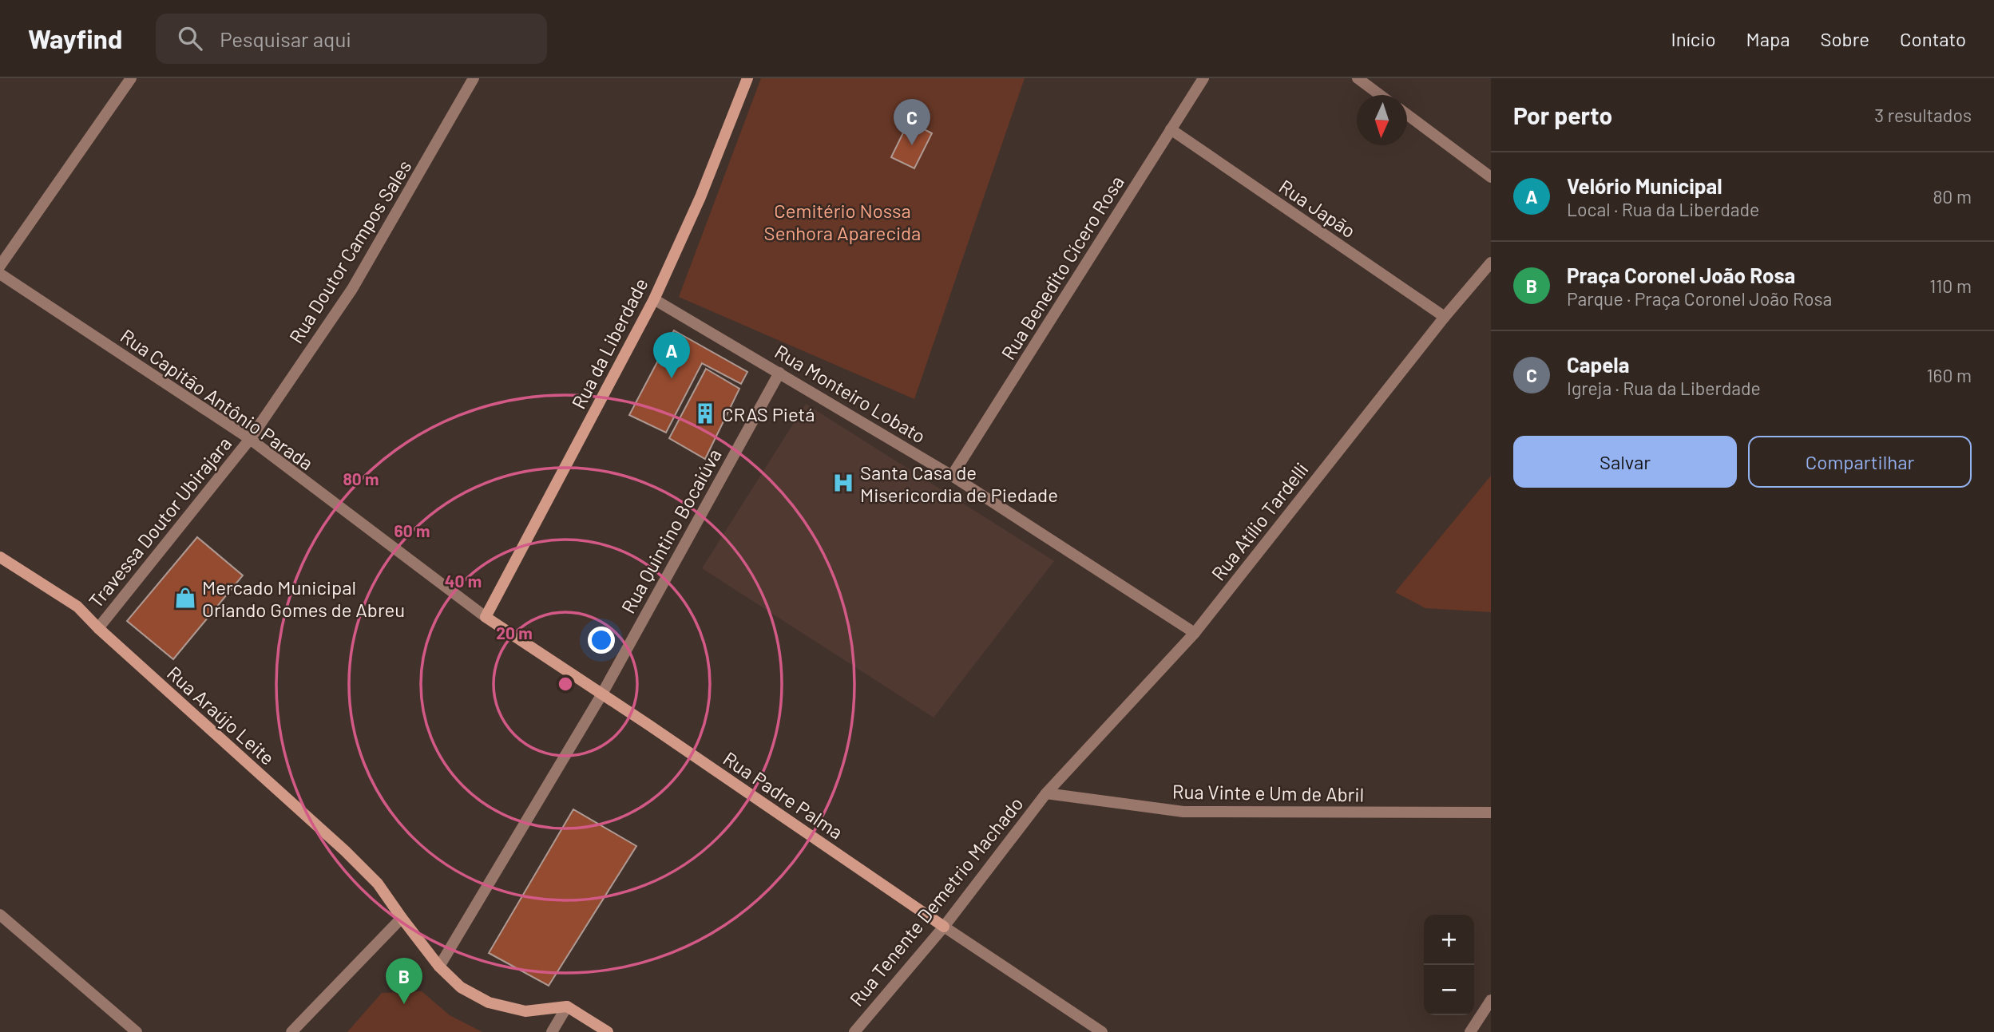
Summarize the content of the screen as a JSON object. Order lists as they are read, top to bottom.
{
  "streets": {
    "street": [
      "Rua Japão",
      "Rua Doutor Campos Sales",
      "Rua Benedito Cícero Rosa",
      "Rua da Liberdade",
      "Rua Monteiro Lobato",
      "Rua Capitão Antônio Parada",
      "Rua Atílio Tardelli",
      "Travessa Doutor Ubirajara",
      "Rua Quintino Bocaiúva",
      "Rua Araújo Leite",
      "Rua Vinte e Um de Abril",
      "Rua Padre Palma",
      "Rua Tenente Demetrio Machado"
    ]
  },
  "crossings": [
    ["Rua Japão", "Rua Benedito Cícero Rosa"],
    ["Rua Japão", "Rua Atílio Tardelli"],
    ["Rua Doutor Campos Sales", "Rua Capitão Antônio Parada"],
    ["Rua Doutor Campos Sales", "Travessa Doutor Ubirajara"],
    ["Rua Benedito Cícero Rosa", "Rua Monteiro Lobato"],
    ["Rua da Liberdade", "Rua Monteiro Lobato"],
    ["Rua da Liberdade", "Rua Capitão Antônio Parada"],
    ["Rua Monteiro Lobato", "Rua Atílio Tardelli"],
    ["Rua Monteiro Lobato", "Rua Quintino Bocaiúva"],
    ["Rua Capitão Antônio Parada", "Travessa Doutor Ubirajara"],
    ["Rua Capitão Antônio Parada", "Rua Quintino Bocaiúva"],
    ["Rua Capitão Antônio Parada", "Rua Padre Palma"],
    ["Rua Atílio Tardelli", "Rua Vinte e Um de Abril"],
    ["Rua Atílio Tardelli", "Rua Tenente Demetrio Machado"],
    ["Travessa Doutor Ubirajara", "Rua Araújo Leite"],
    ["Rua Quintino Bocaiúva", "Rua Araújo Leite"],
    ["Rua Quintino Bocaiúva", "Rua Padre Palma"],
    ["Rua Vinte e Um de Abril", "Rua Tenente Demetrio Machado"],
    ["Rua Padre Palma", "Rua Tenente Demetrio Machado"]
  ],
  "parks": ["Cemitério Nossa Senhora Aparecida"],
  "places": {
    "building": ["CRAS Pietá"],
    "hospital": ["Santa Casa de Misericordia de Piedade"],
    "shop": ["Mercado Municipal Orlando Gomes de Abreu"]
  },
  "north": "bottom",
  "page": {
    "header": "Wayfind",
    "search": "Pesquisar aqui",
    "nav": [
      "Início",
      "Mapa",
      "Sobre",
      "Contato"
    ],
    "heading": ["Por perto", "3 resultados"],
    "pins": ["C", "A", "B"],
    "list": [
      {
        "mark": "A",
        "name": "Velório Municipal",
        "note": "Local · Rua da Liberdade",
        "value": "80 m"
      },
      {
        "mark": "B",
        "name": "Praça Coronel João Rosa",
        "note": "Parque · Praça Coronel João Rosa",
        "value": "110 m"
      },
      {
        "mark": "C",
        "name": "Capela",
        "note": "Igreja · Rua da Liberdade",
        "value": "160 m"
      }
    ],
    "buttons": ["Salvar", "Compartilhar"],
    "map_buttons": ["+", "−"]
  },
  "rings": [
    "80 m",
    "60 m",
    "40 m",
    "20 m"
  ]
}
